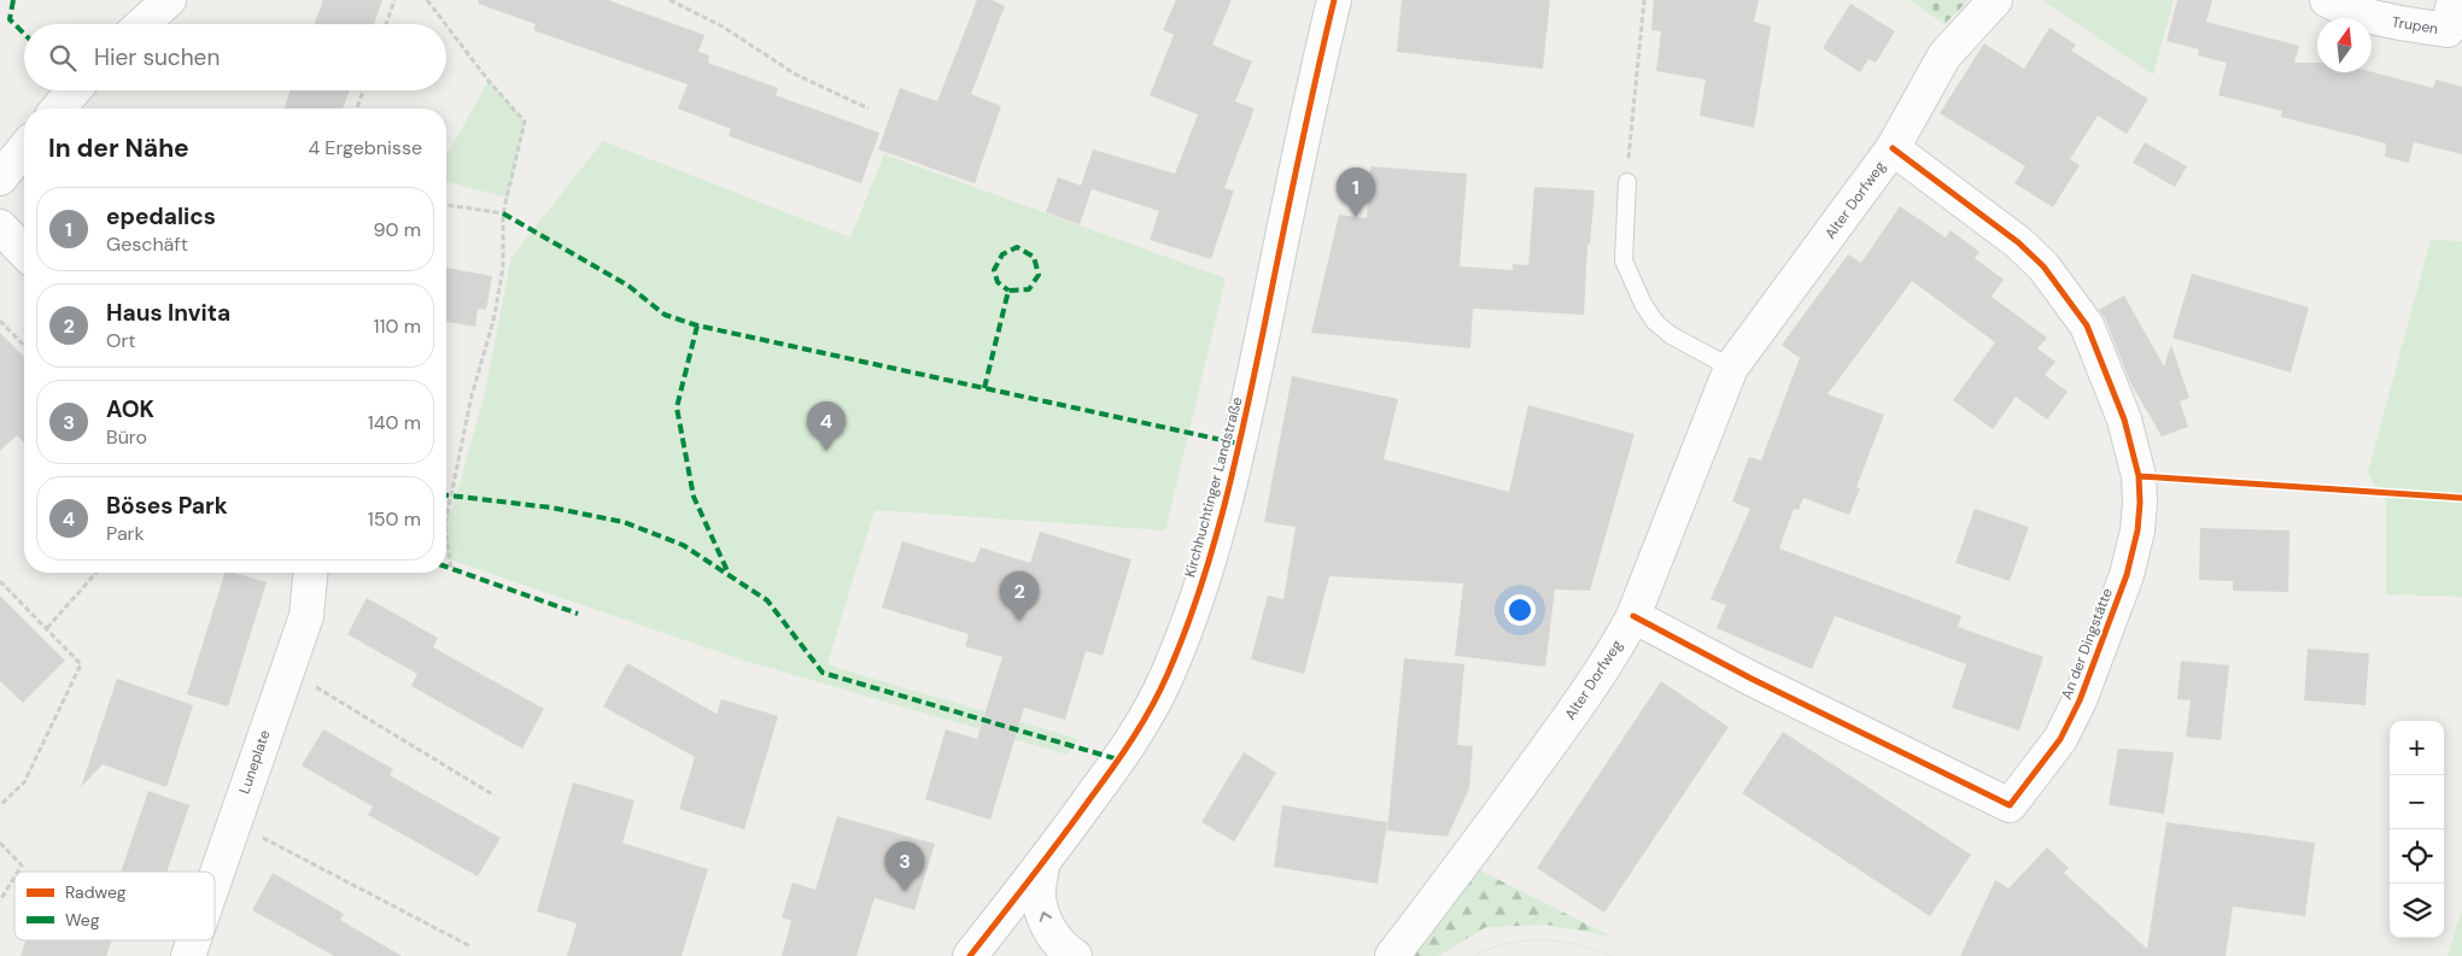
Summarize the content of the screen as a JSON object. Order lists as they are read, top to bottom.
{
  "streets": {
    "street": [
      "Trupen",
      "Alter Dorfweg",
      "Kirchhuchtinger Landstraße",
      "An der Dingstätte",
      "Luneplate"
    ]
  },
  "crossings": [
    ["Alter Dorfweg", "An der Dingstätte"]
  ],
  "legend": ["Radweg", "Weg"],
  "north": "top",
  "page": {
    "search": "Hier suchen",
    "heading": ["In der Nähe", "4 Ergebnisse"],
    "pins": [
      "1",
      "4",
      "2",
      "3"
    ],
    "list": [
      {
        "mark": "1",
        "name": "epedalics",
        "note": "Geschäft",
        "value": "90 m"
      },
      {
        "mark": "2",
        "name": "Haus Invita",
        "note": "Ort",
        "value": "110 m"
      },
      {
        "mark": "3",
        "name": "AOK",
        "note": "Büro",
        "value": "140 m"
      },
      {
        "mark": "4",
        "name": "Böses Park",
        "note": "Park",
        "value": "150 m"
      }
    ],
    "map_buttons": ["+", "−"]
  }
}
